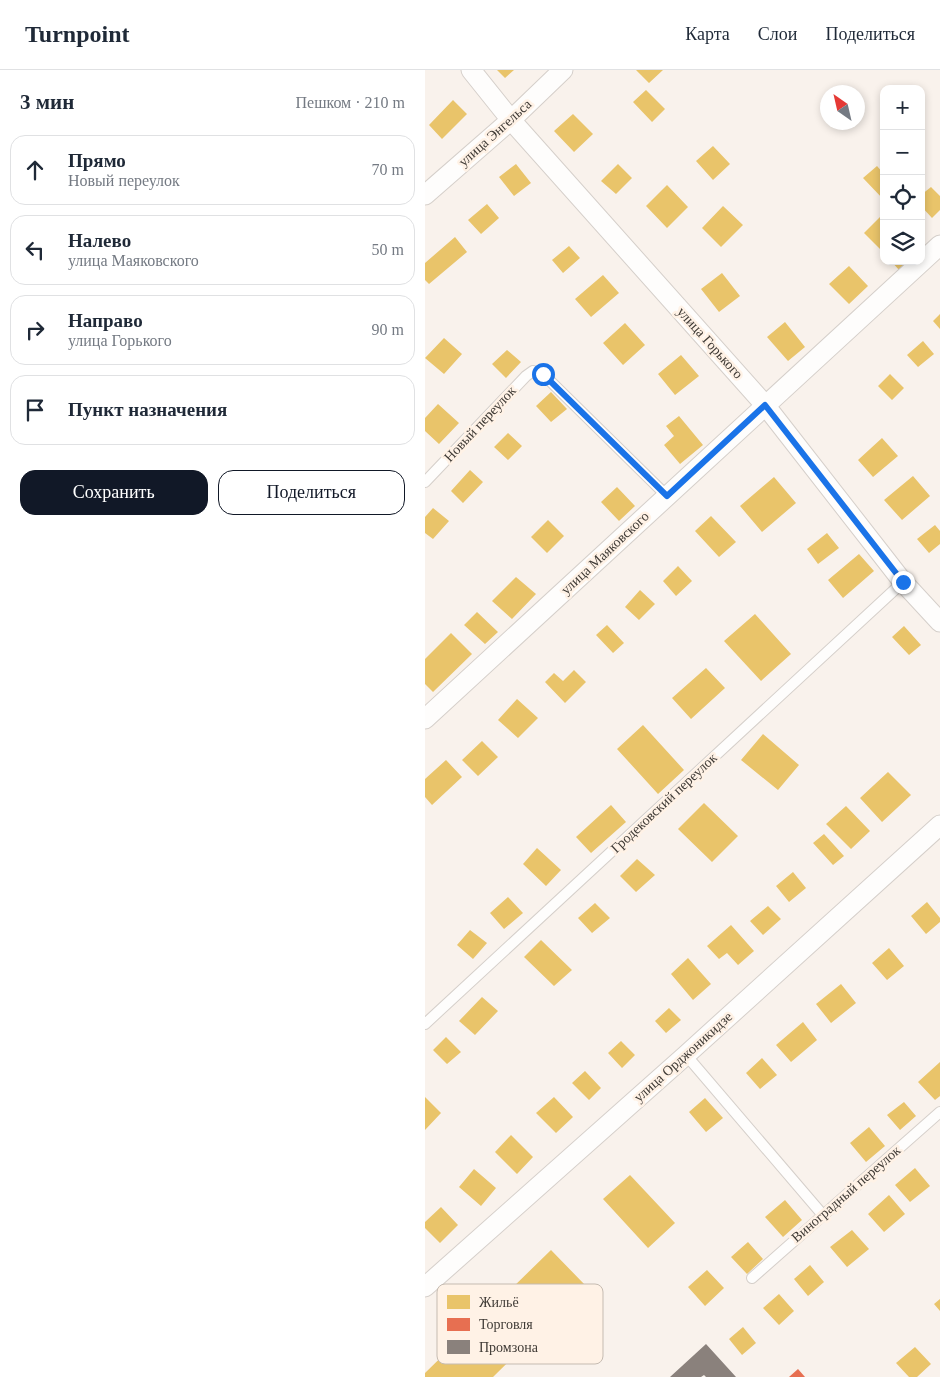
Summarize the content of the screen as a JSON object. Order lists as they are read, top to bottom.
{
  "streets": {
    "street": [
      "улица Энгельса",
      "улица Горького",
      "улица Маяковского",
      "улица Орджоникидзе"
    ],
    "lane": ["Новый переулок", "Гродековский переулок", "Виноградный переулок"]
  },
  "crossings": [
    ["улица Энгельса", "улица Горького"],
    ["улица Горького", "улица Маяковского"],
    ["улица Горького", "Гродековский переулок"],
    ["Новый переулок", "улица Маяковского"]
  ],
  "legend": ["Жильё", "Торговля", "Промзона"],
  "north": "top left",
  "page": {
    "header": "Turnpoint",
    "nav": ["Карта", "Слои", "Поделиться"],
    "heading": ["3 мин", "Пешком · 210 m"],
    "map_buttons": ["+", "−"],
    "list": [
      ["Прямо", "Новый переулок", "70 m"],
      ["Налево", "улица Маяковского", "50 m"],
      ["Направо", "улица Горького", "90 m"],
      "Пункт назначения"
    ],
    "buttons": ["Сохранить", "Поделиться"]
  }
}
